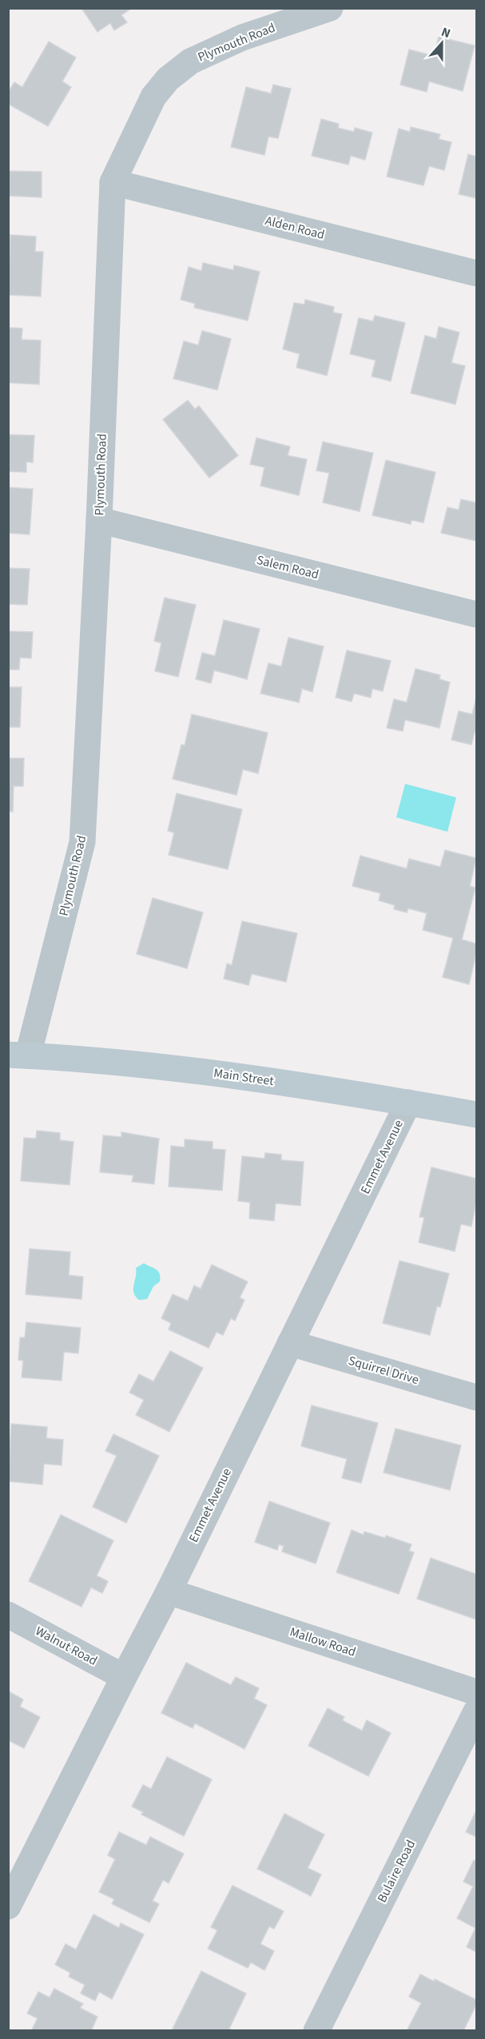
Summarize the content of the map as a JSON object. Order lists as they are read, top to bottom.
{
  "streets": {
    "main road": ["Main Street"],
    "street": [
      "Plymouth Road",
      "Alden Road",
      "Salem Road",
      "Emmet Avenue",
      "Squirrel Drive",
      "Mallow Road",
      "Walnut Road",
      "Bulaire Road"
    ]
  },
  "crossings": [
    ["Plymouth Road", "Alden Road"],
    ["Plymouth Road", "Salem Road"],
    ["Plymouth Road", "Main Street"],
    ["Main Street", "Emmet Avenue"],
    ["Emmet Avenue", "Squirrel Drive"],
    ["Emmet Avenue", "Mallow Road"],
    ["Emmet Avenue", "Walnut Road"]
  ],
  "north": "top"
}
